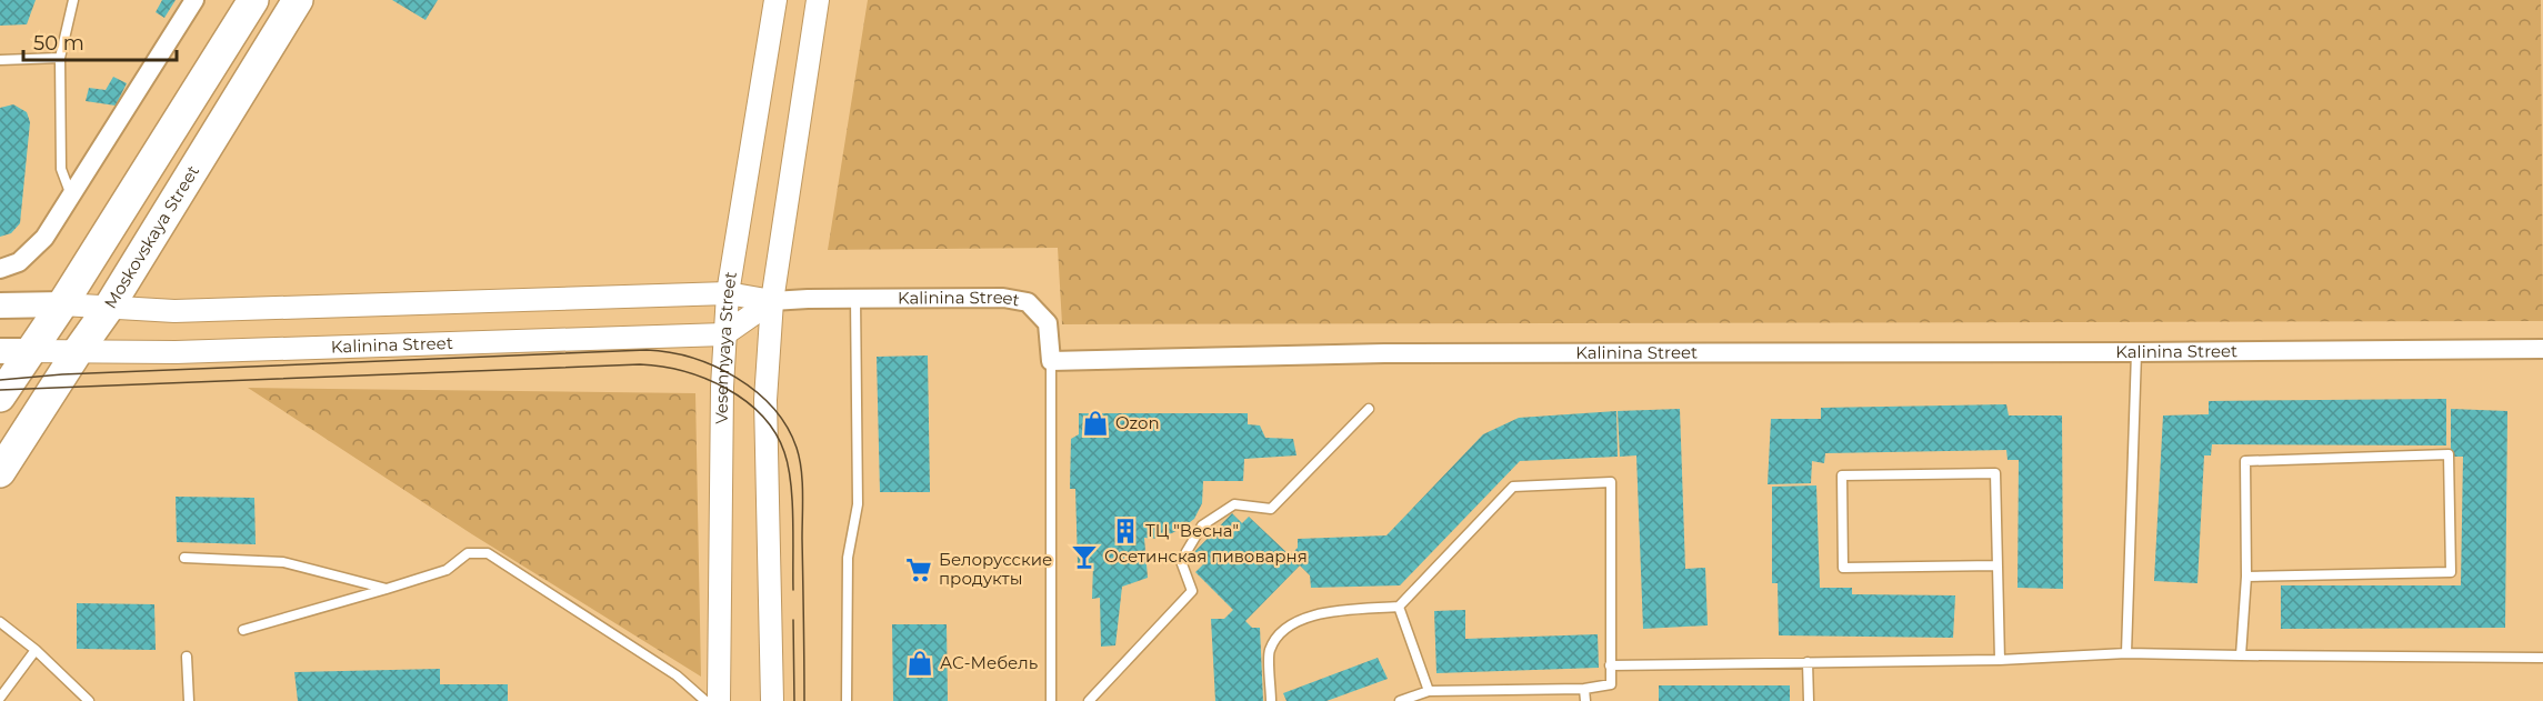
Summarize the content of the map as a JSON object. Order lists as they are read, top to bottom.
{
  "streets": {
    "highway": ["Moskovskaya Street"],
    "main road": ["Kalinina Street"],
    "street": ["Vesennyaya Street"]
  },
  "crossings": [
    ["Moskovskaya Street", "Kalinina Street"],
    ["Kalinina Street", "Vesennyaya Street"]
  ],
  "places": {
    "shop": ["Ozon", "АС-Мебель"],
    "building": ["ТЦ \"Весна\""],
    "bar": ["Осетинская пивоварня"],
    "supermarket": ["Белорусские продукты"]
  },
  "scale_bar": "50 m"
}
